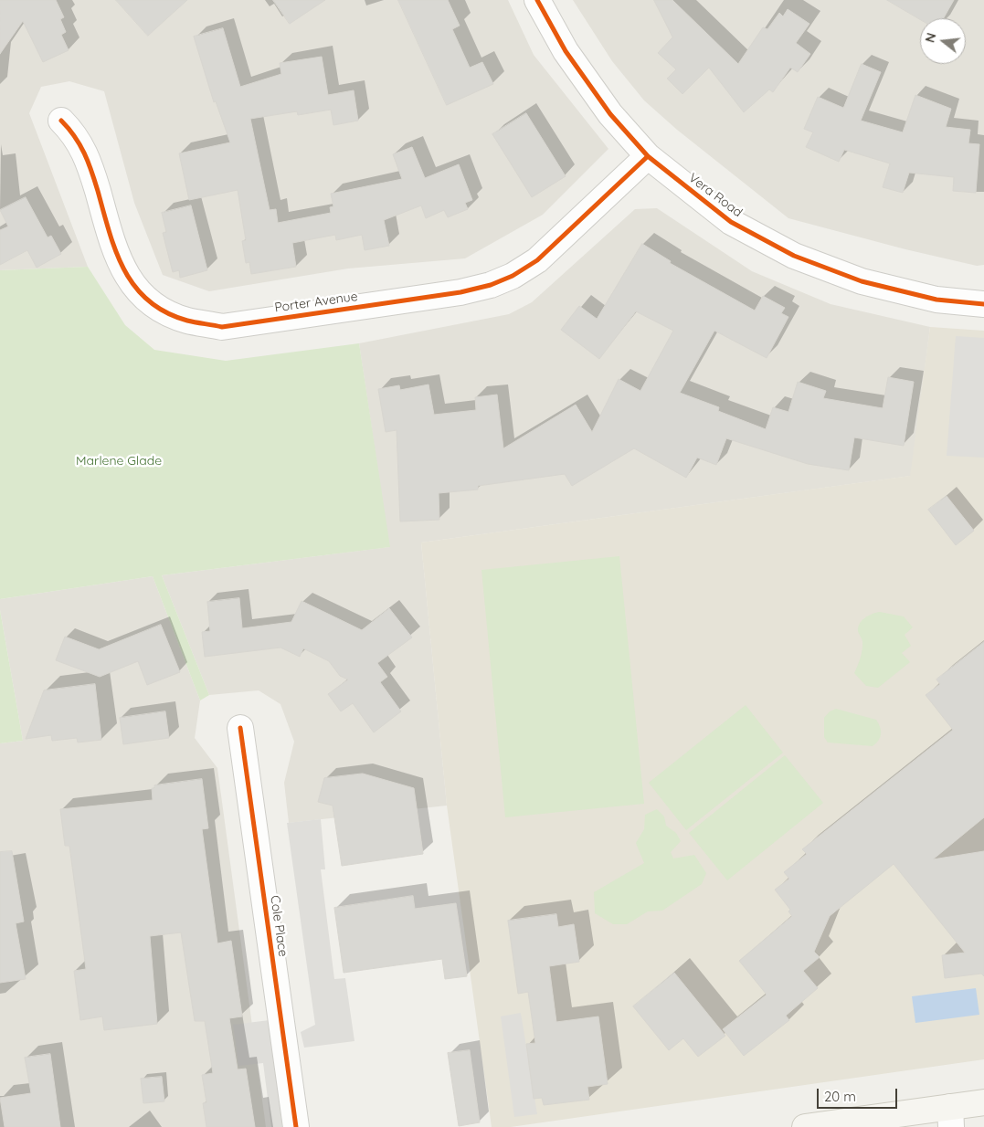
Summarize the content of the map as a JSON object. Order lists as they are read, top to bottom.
{
  "streets": {
    "street": ["Vera Road", "Porter Avenue", "Cole Place"]
  },
  "crossings": [
    ["Vera Road", "Porter Avenue"]
  ],
  "parks": ["Marlene Glade"],
  "scale_bar": "20 m",
  "north": "left"
}
